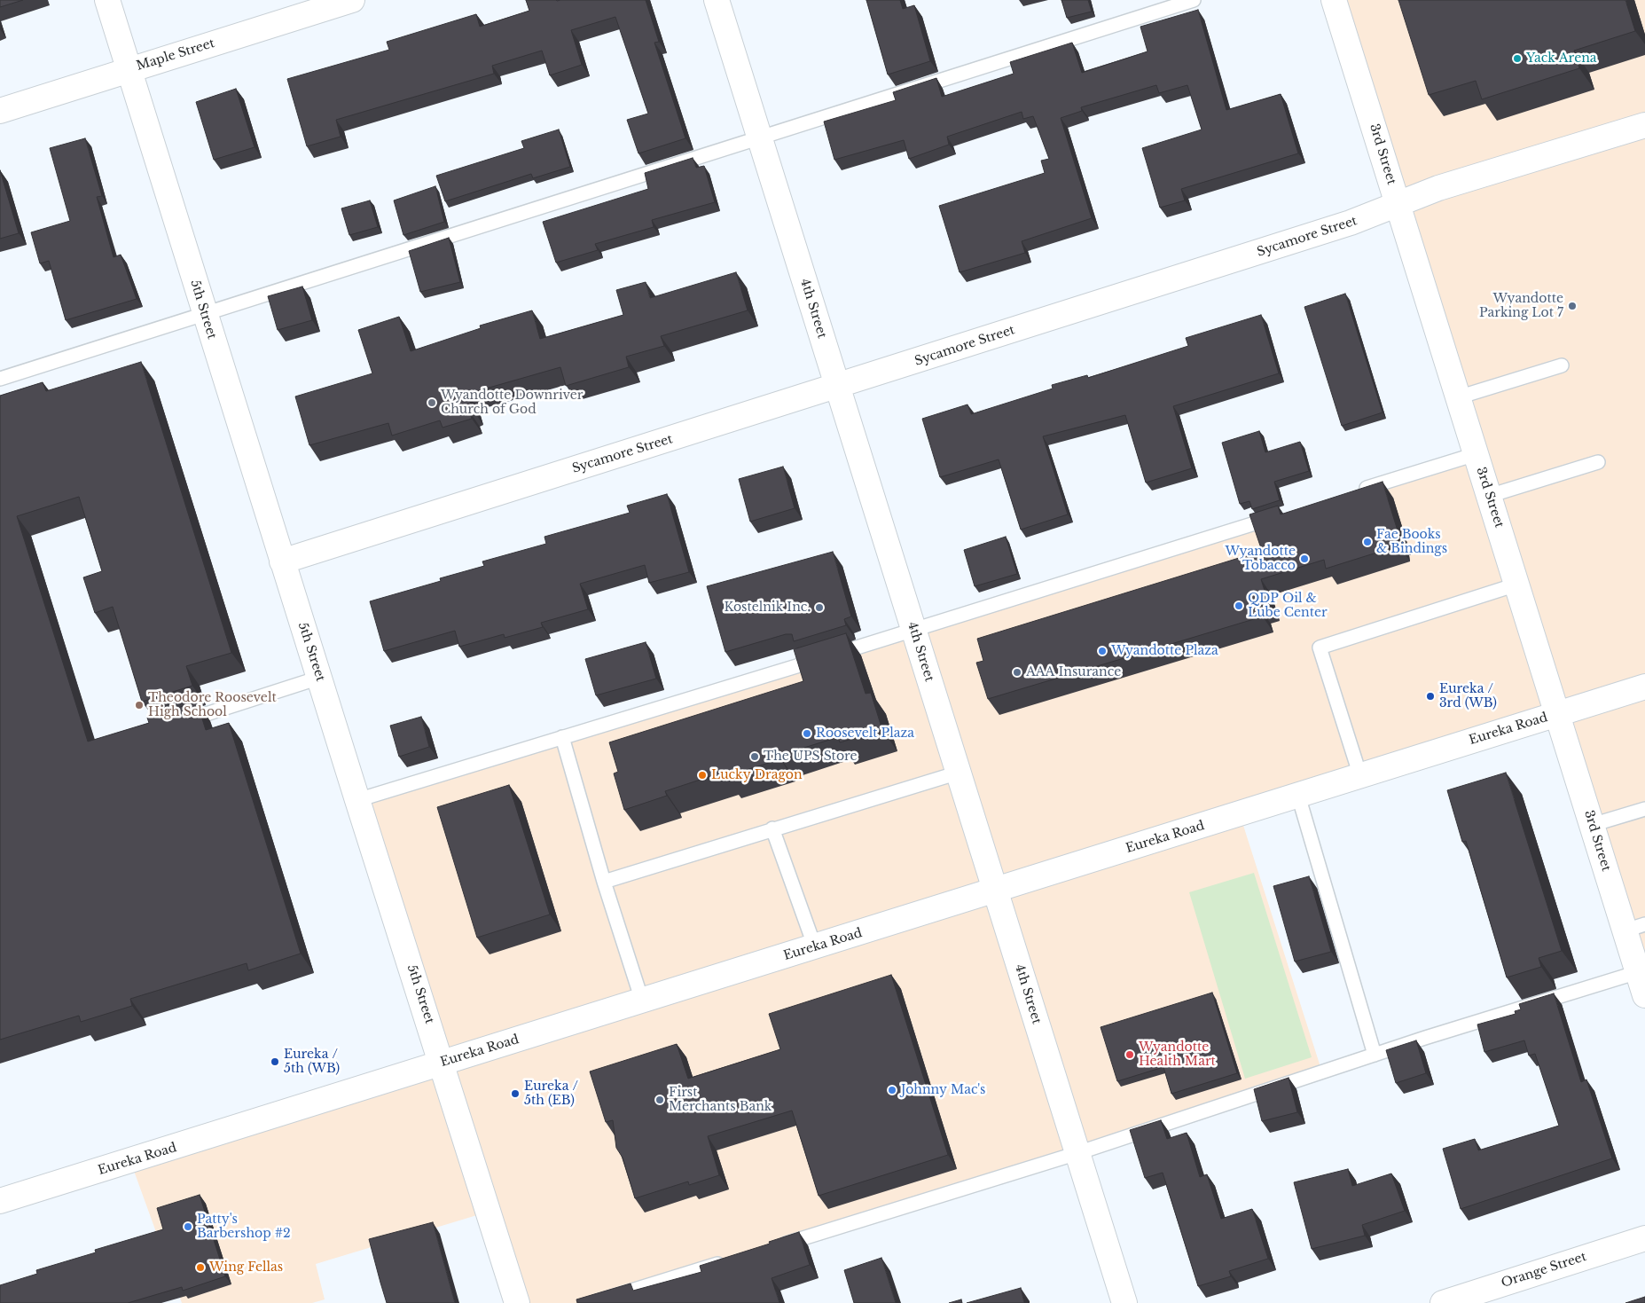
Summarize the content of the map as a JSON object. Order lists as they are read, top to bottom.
{
  "streets": {
    "street": [
      "Maple Street",
      "3rd Street",
      "Sycamore Street",
      "4th Street",
      "5th Street",
      "Eureka Road",
      "Orange Street"
    ]
  },
  "crossings": [
    ["Maple Street", "5th Street"],
    ["3rd Street", "Sycamore Street"],
    ["3rd Street", "Eureka Road"],
    ["Sycamore Street", "4th Street"],
    ["Sycamore Street", "5th Street"],
    ["4th Street", "Eureka Road"],
    ["5th Street", "Eureka Road"]
  ],
  "places": [
    "Yack Arena",
    "Wyandotte Parking Lot 7",
    "Wyandotte Downriver Church of God",
    "Fae Books & Bindings",
    "Wyandotte Tobacco",
    "QDP Oil & Lube Center",
    "Kostelnik Inc.",
    "Wyandotte Plaza",
    "AAA Insurance",
    "Eureka / 3rd (WB)",
    "Theodore Roosevelt High School",
    "Roosevelt Plaza",
    "The UPS Store",
    "Lucky Dragon",
    "Wyandotte Health Mart",
    "Eureka / 5th (WB)",
    "Johnny Mac's",
    "Eureka / 5th (EB)",
    "First Merchants Bank",
    "Patty's Barbershop #2",
    "Wing Fellas"
  ]
}
